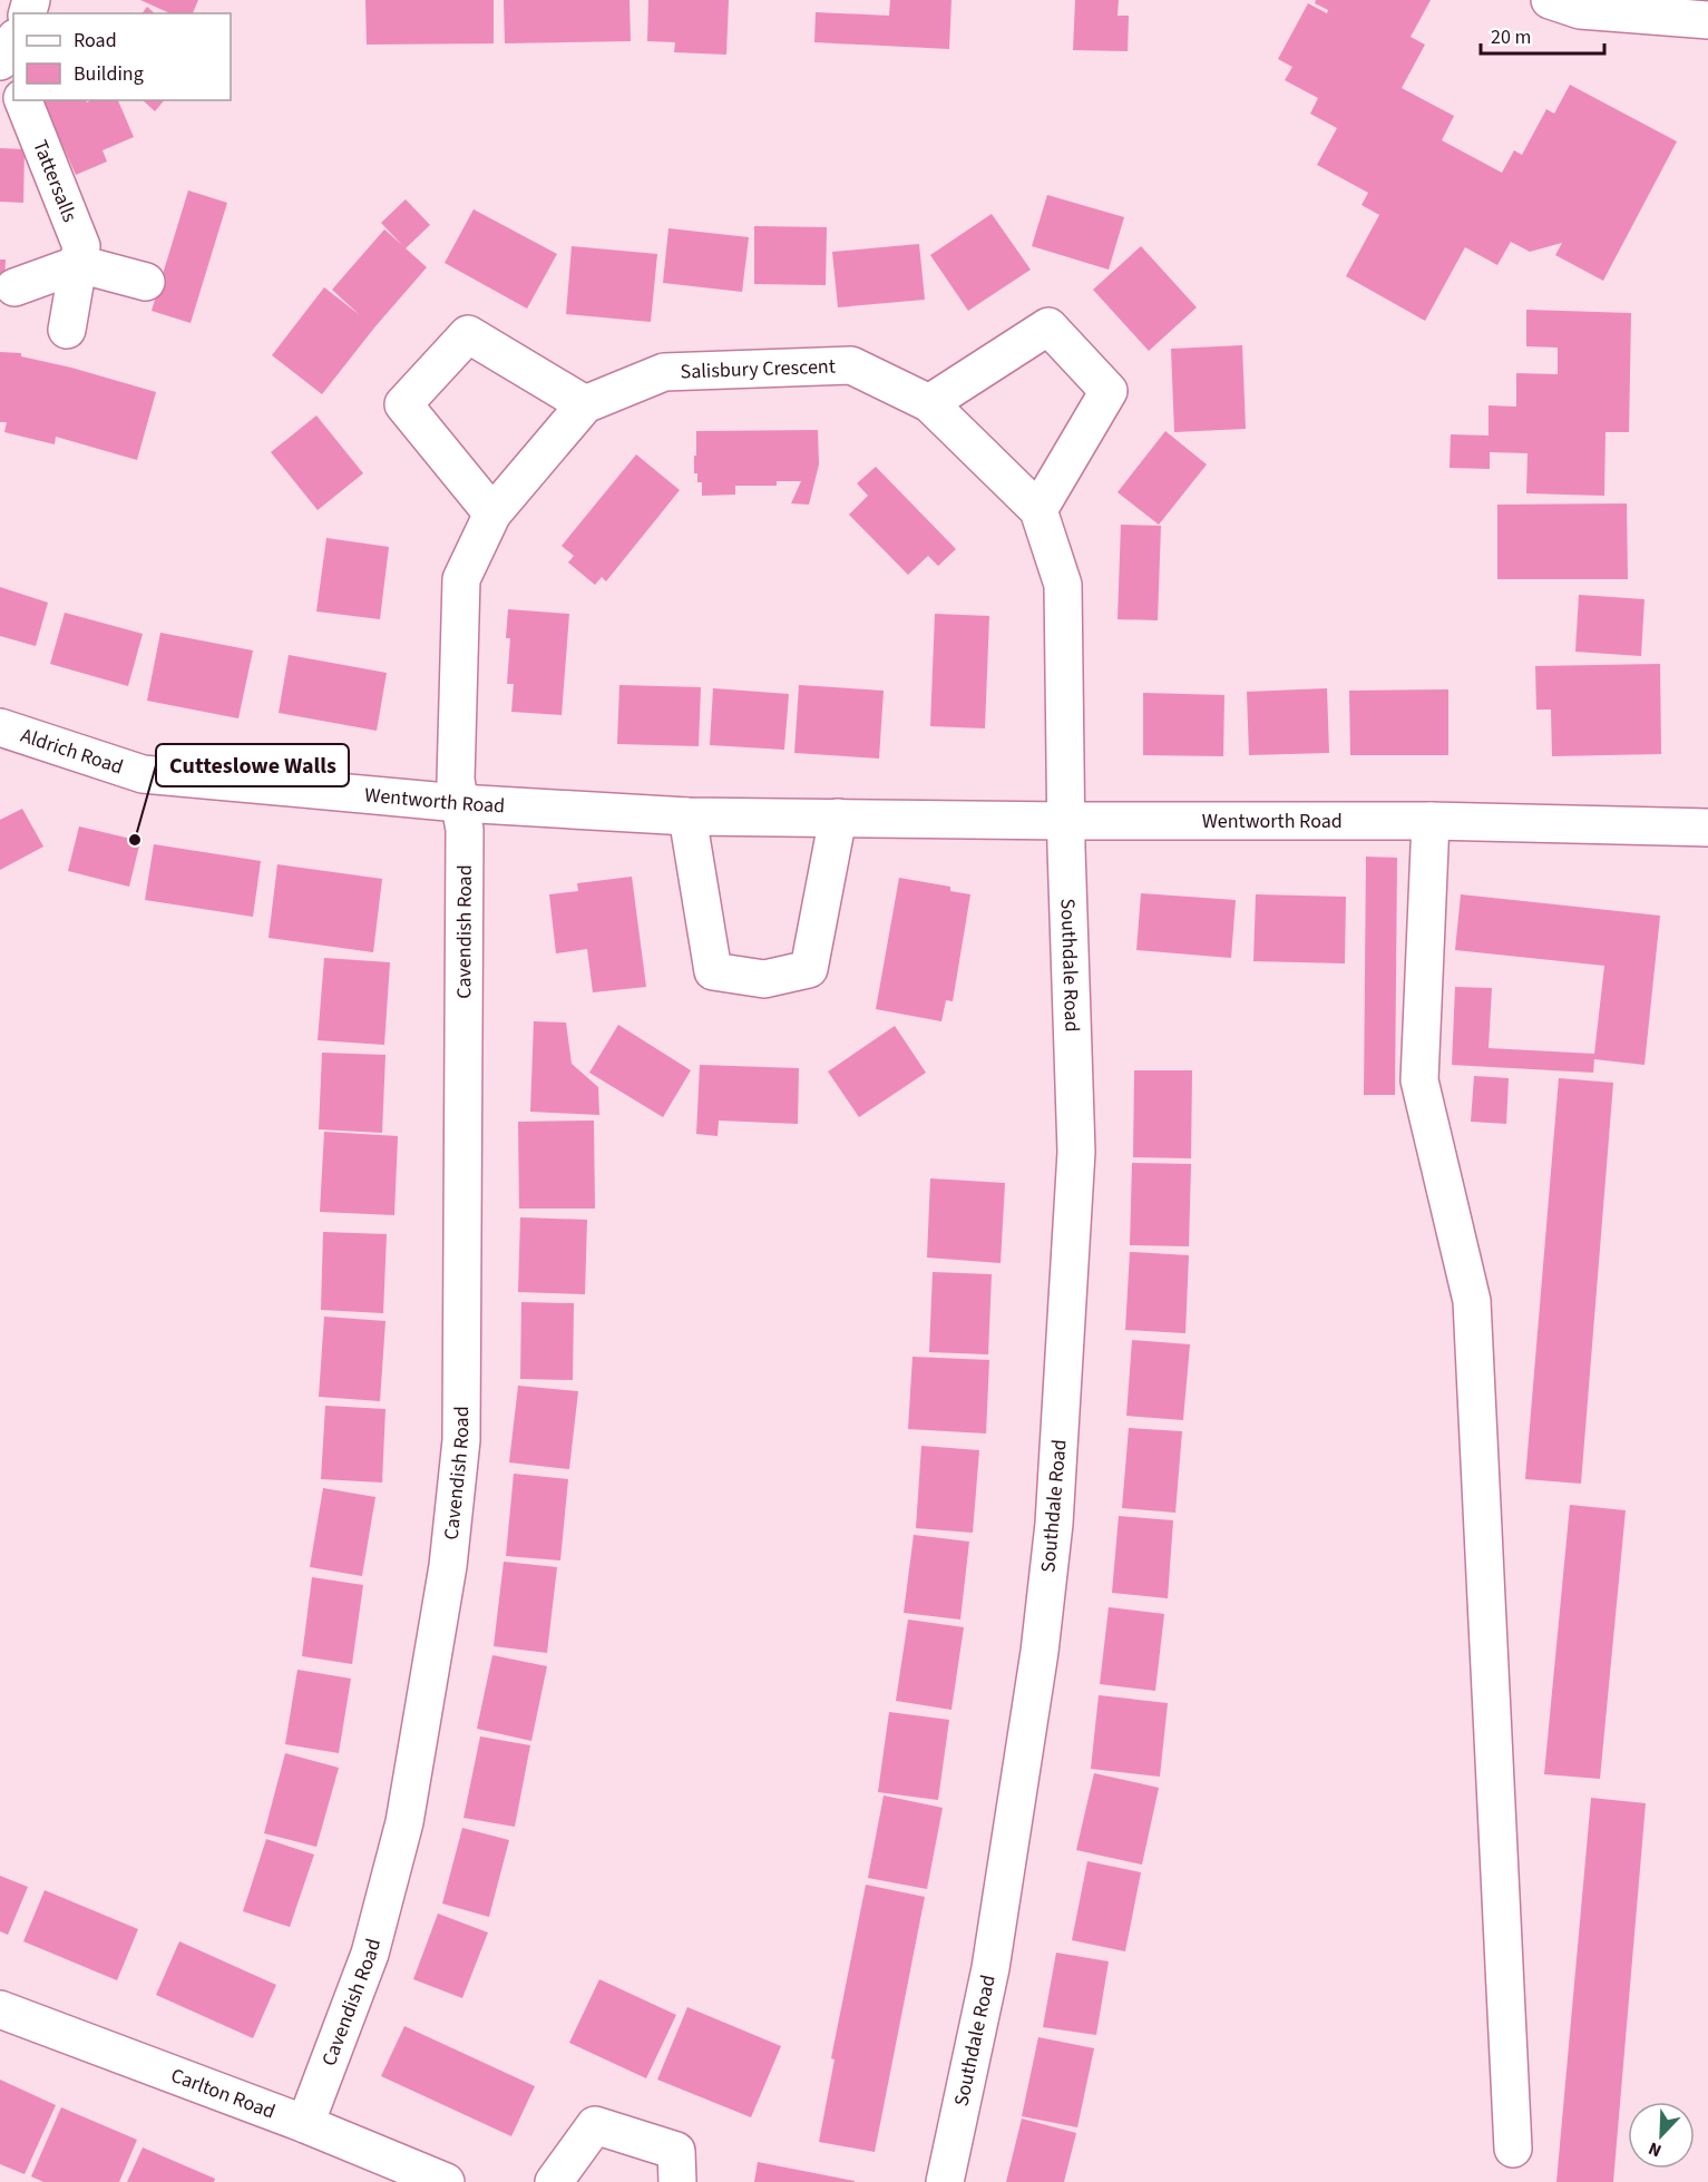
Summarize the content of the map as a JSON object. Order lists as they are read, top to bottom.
{
  "streets": {
    "street": [
      "Tattersalls",
      "Salisbury Crescent",
      "Aldrich Road",
      "Wentworth Road",
      "Cavendish Road",
      "Southdale Road",
      "Carlton Road"
    ]
  },
  "crossings": [
    ["Salisbury Crescent", "Wentworth Road"],
    ["Salisbury Crescent", "Cavendish Road"],
    ["Salisbury Crescent", "Southdale Road"],
    ["Aldrich Road", "Wentworth Road"],
    ["Wentworth Road", "Cavendish Road"],
    ["Wentworth Road", "Southdale Road"],
    ["Cavendish Road", "Carlton Road"]
  ],
  "places": ["Cutteslowe Walls"],
  "legend": ["Road", "Building"],
  "scale_bar": "20 m",
  "north": "bottom left"
}
